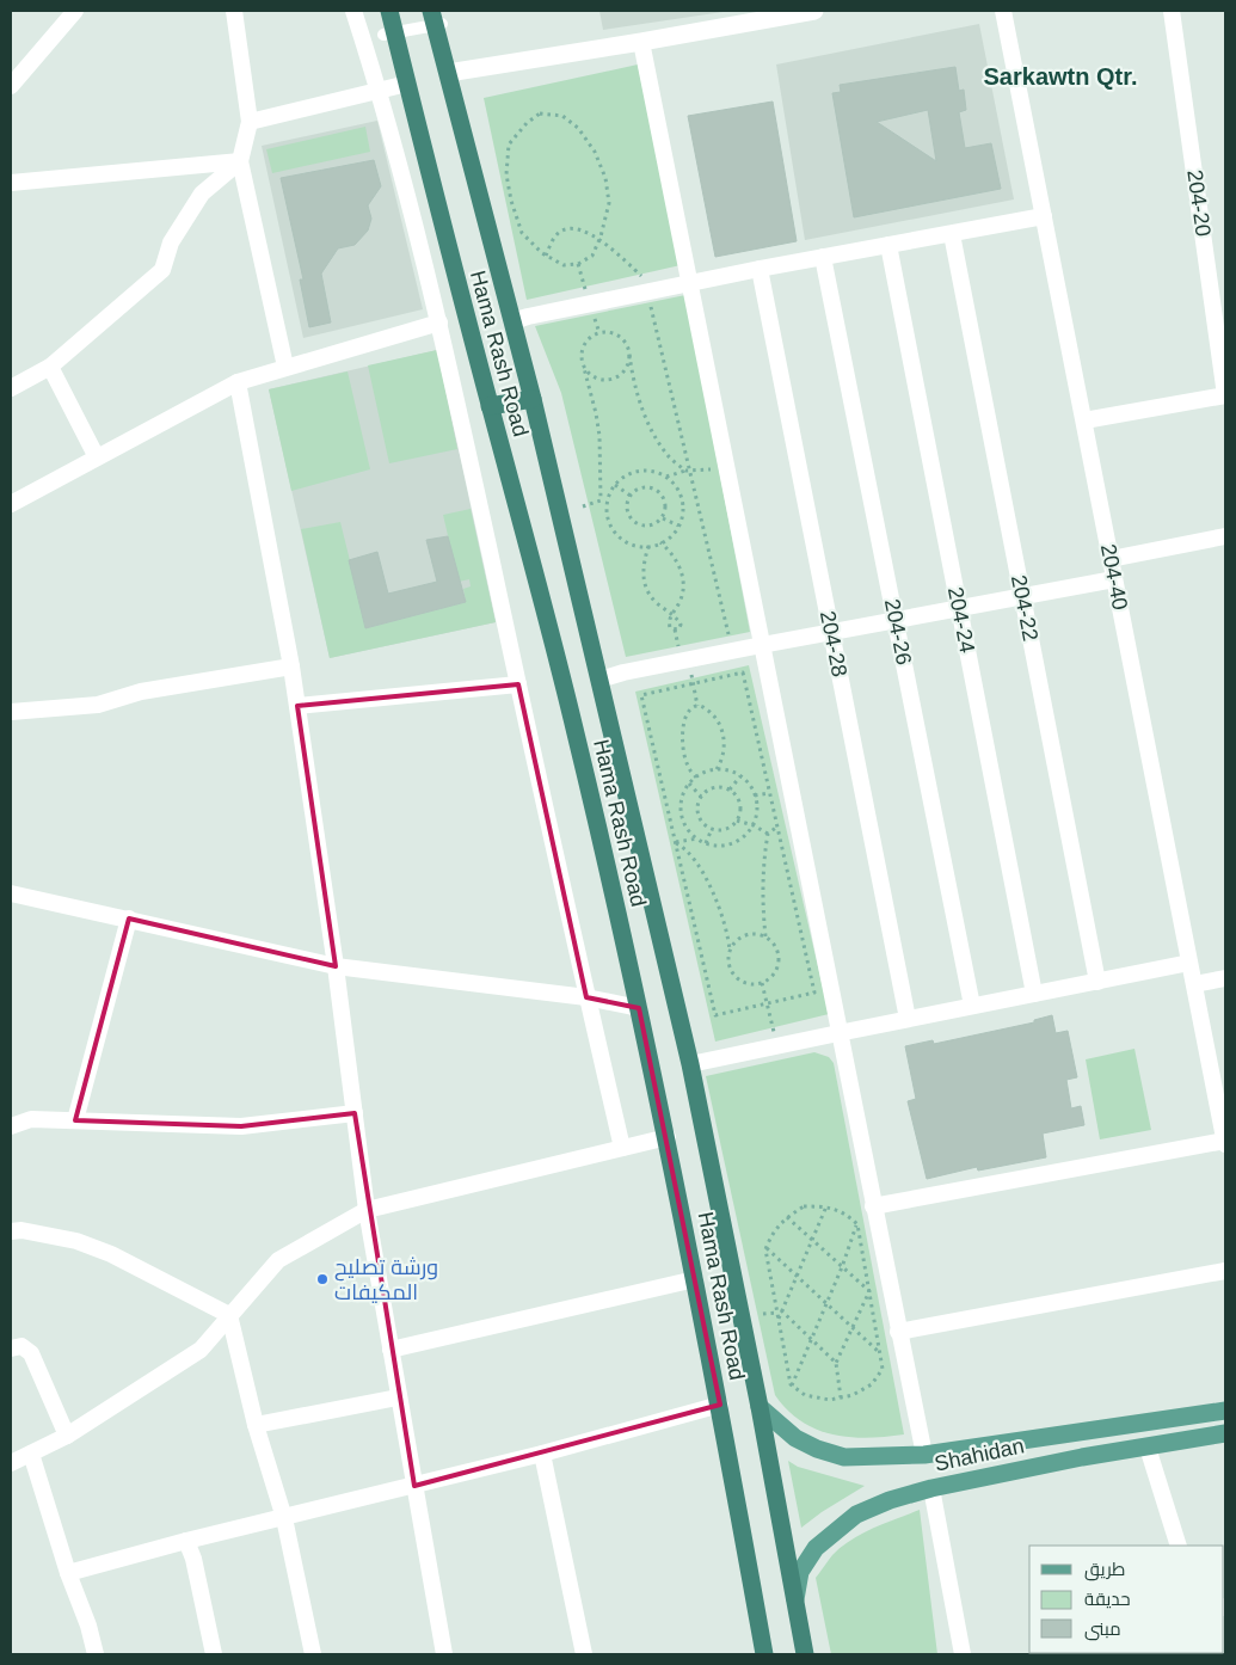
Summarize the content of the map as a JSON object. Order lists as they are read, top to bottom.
{
  "streets": {
    "highway": ["Hama Rash Road"],
    "main road": ["Shahidan"],
    "street": [
      "204-20",
      "204-40",
      "204-22",
      "204-24",
      "204-26",
      "204-28"
    ]
  },
  "crossings": [
    ["Hama Rash Road", "Shahidan"]
  ],
  "districts": ["Sarkawtn Qtr."],
  "places": ["ورشة تصليح المكيفات"],
  "legend": ["طريق", "حديقة", "مبنى"]
}
